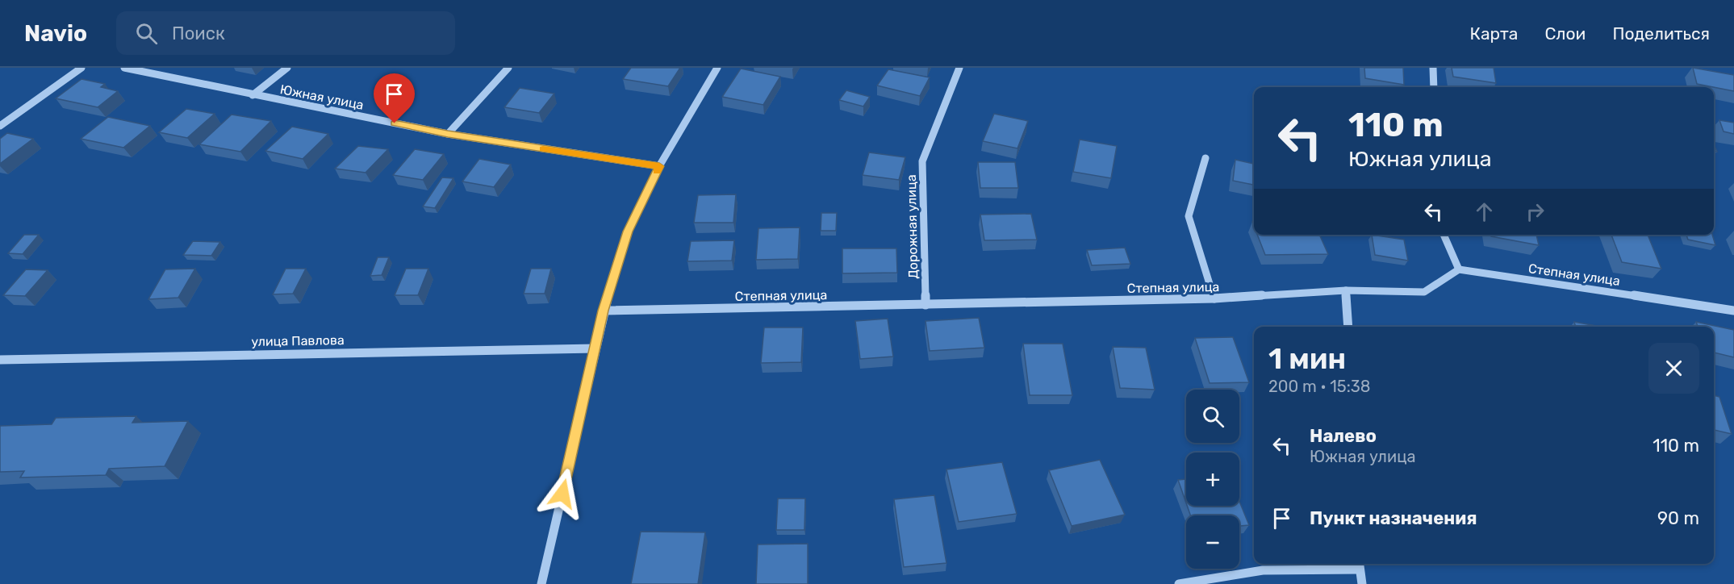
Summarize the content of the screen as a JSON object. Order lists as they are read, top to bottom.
{
  "streets": {
    "street": [
      "Южная улица",
      "Дорожная улица",
      "Степная улица",
      "улица Павлова"
    ]
  },
  "crossings": [
    ["Дорожная улица", "Степная улица"]
  ],
  "page": {
    "header": "Navio",
    "search": "Поиск",
    "nav": ["Карта", "Слои", "Поделиться"],
    "turn": ["110 m", "Южная улица"],
    "heading": ["1 мин", "200 m · 15:38"],
    "map_buttons": ["+", "−"],
    "list": [
      {
        "name": "Налево",
        "note": "Южная улица",
        "value": "110 m"
      },
      {
        "name": "Пункт назначения",
        "value": "90 m"
      }
    ]
  }
}
